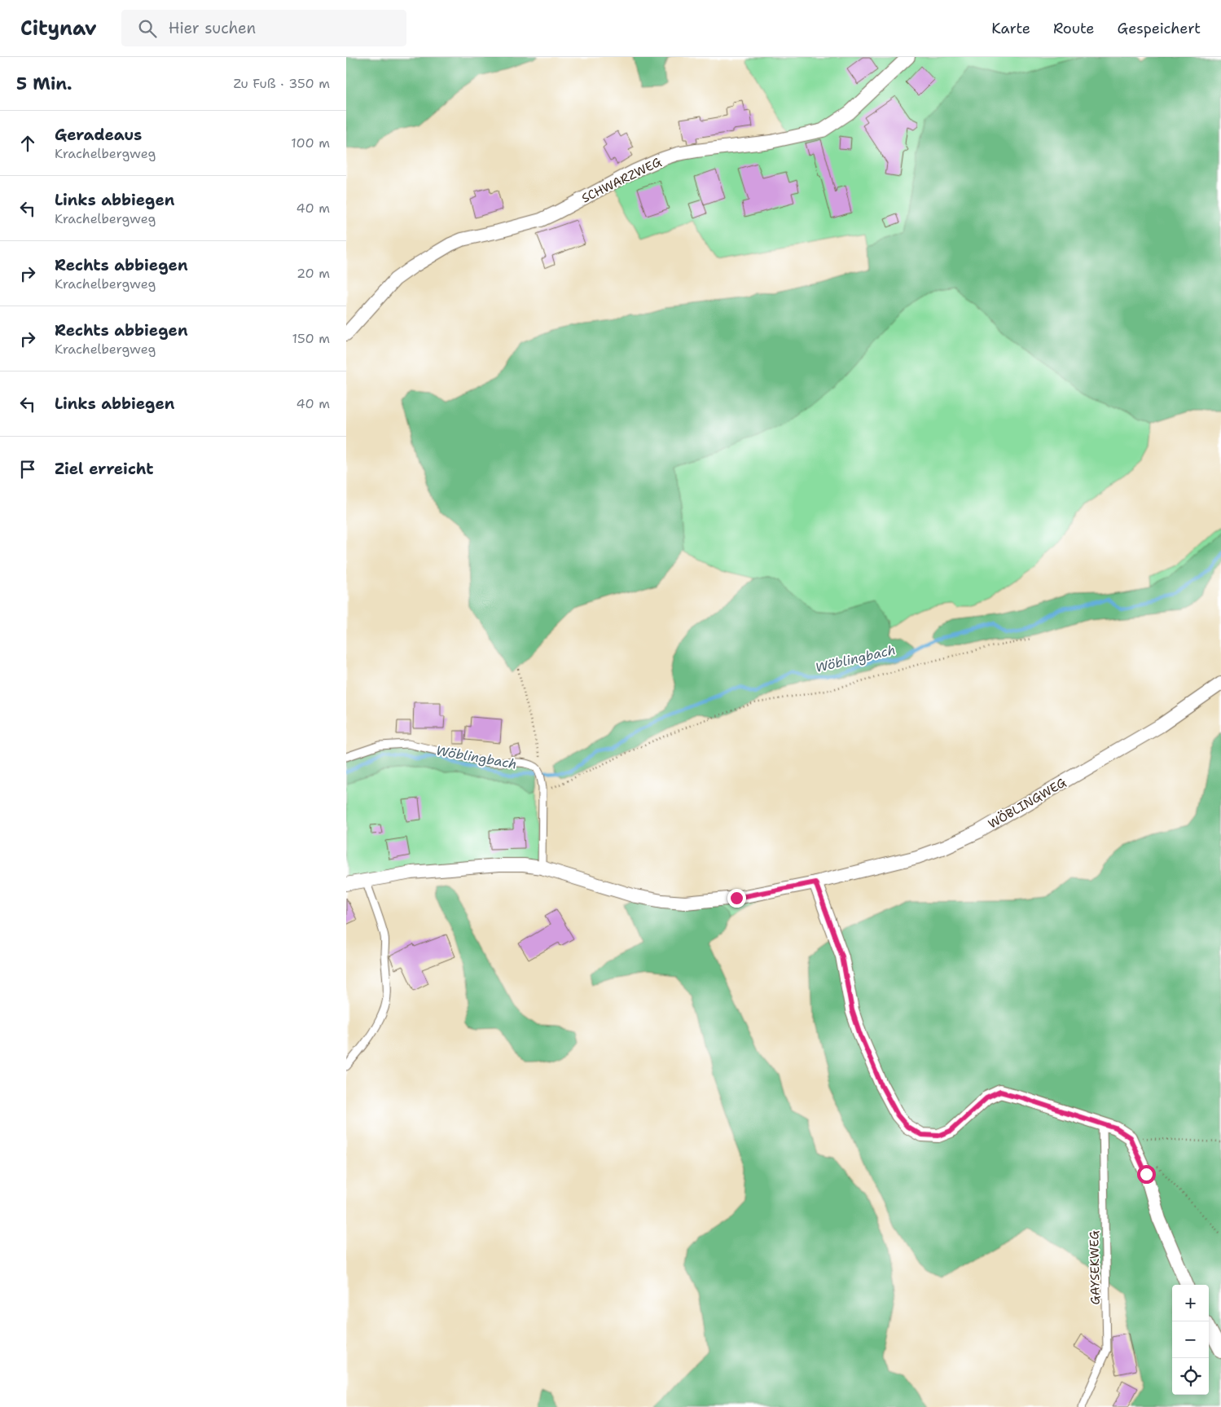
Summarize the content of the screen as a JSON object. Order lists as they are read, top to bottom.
{
  "streets": {
    "street": ["SCHWARZWEG", "WÖBLINGWEG"],
    "lane": ["GAYSEKWEG"]
  },
  "water": ["Wöblingbach"],
  "page": {
    "header": "Citynav",
    "search": "Hier suchen",
    "nav": ["Karte", "Route", "Gespeichert"],
    "heading": ["5 Min.", "Zu Fuß · 350 m"],
    "list": [
      ["Geradeaus", "Krachelbergweg", "100 m"],
      ["Links abbiegen", "Krachelbergweg", "40 m"],
      ["Rechts abbiegen", "Krachelbergweg", "20 m"],
      ["Rechts abbiegen", "Krachelbergweg", "150 m"],
      ["Links abbiegen", "40 m"],
      "Ziel erreicht"
    ],
    "map_buttons": ["+", "−"]
  }
}
